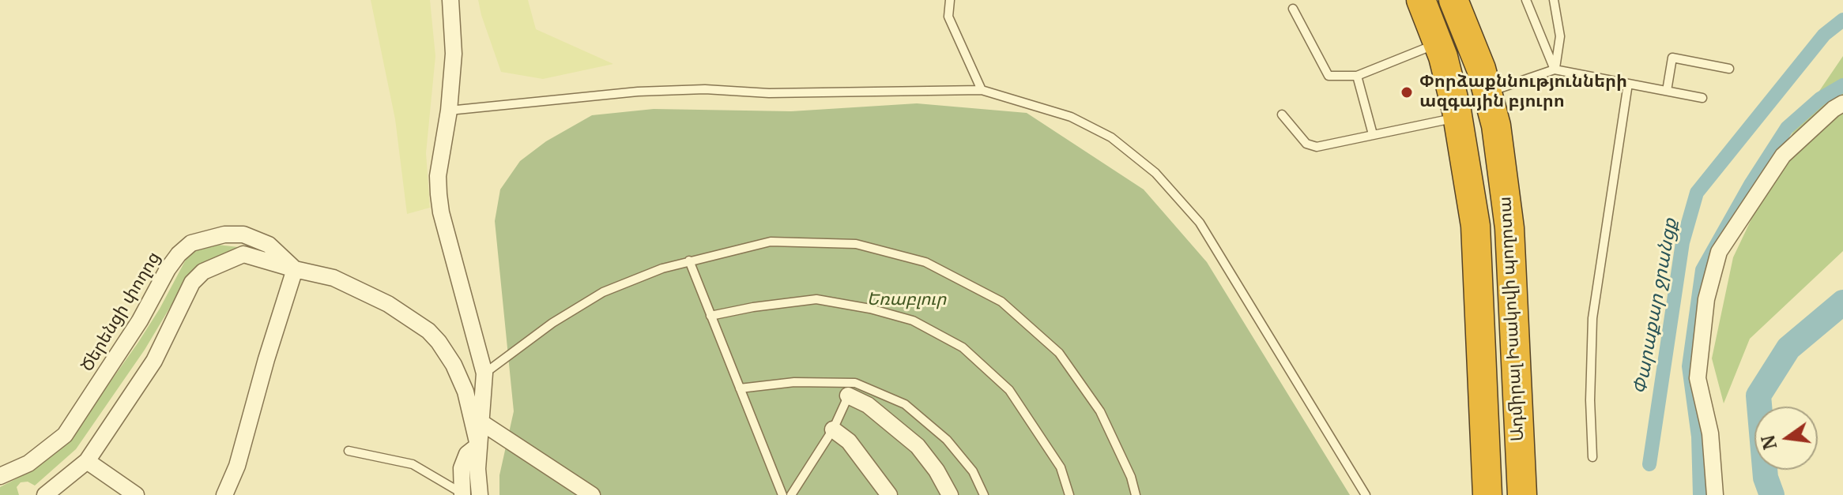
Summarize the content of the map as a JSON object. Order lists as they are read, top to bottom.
{
  "streets": {
    "highway": ["Ադմիրալ Իսակովի պողոտա"],
    "street": ["Ծերենցի փողոց"]
  },
  "water": ["Փարաքար ջրանցք"],
  "parks": ["Եռաբլուր"],
  "places": ["Փորձաքննությունների ազգային բյուրո"],
  "north": "left"
}
